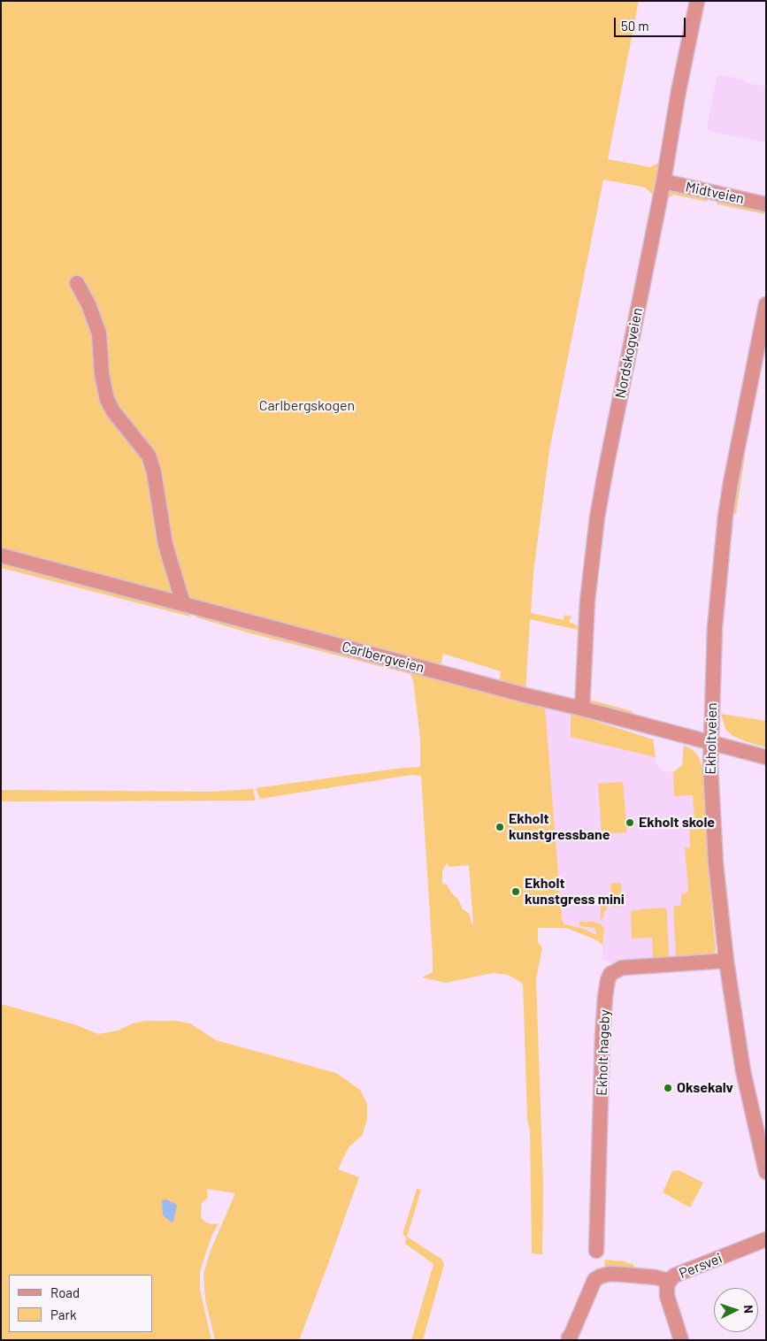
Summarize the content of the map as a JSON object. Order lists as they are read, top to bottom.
{
  "streets": {
    "street": [
      "Midtveien",
      "Nordskogveien",
      "Carlbergveien",
      "Ekholtveien",
      "Ekholt hageby",
      "Persvei"
    ]
  },
  "crossings": [
    ["Midtveien", "Nordskogveien"],
    ["Nordskogveien", "Carlbergveien"],
    ["Carlbergveien", "Ekholtveien"],
    ["Ekholtveien", "Ekholt hageby"]
  ],
  "parks": ["Carlbergskogen"],
  "places": [
    "Ekholt skole",
    "Ekholt kunstgressbane",
    "Ekholt kunstgress mini",
    "Oksekalv"
  ],
  "legend": ["Road", "Park"],
  "scale_bar": "50 m",
  "north": "right"
}
